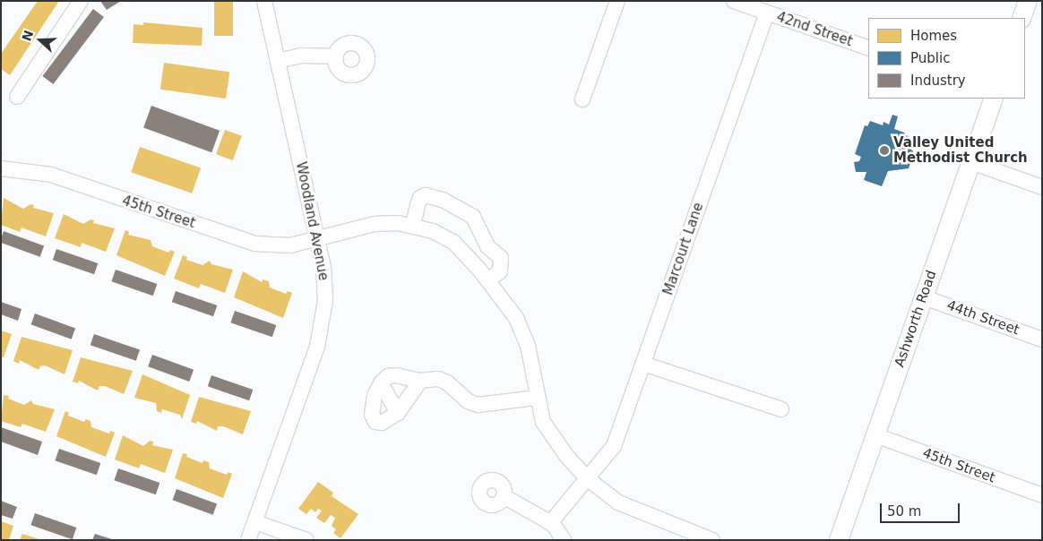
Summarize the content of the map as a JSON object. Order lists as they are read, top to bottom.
{
  "streets": {
    "main road": ["Ashworth Road"],
    "street": [
      "42nd Street",
      "45th Street",
      "Woodland Avenue",
      "Marcourt Lane",
      "44th Street"
    ]
  },
  "crossings": [
    ["42nd Street", "Marcourt Lane"],
    ["45th Street", "Woodland Avenue"],
    ["45th Street", "Marcourt Lane"],
    ["45th Street", "Ashworth Road"],
    ["44th Street", "Ashworth Road"]
  ],
  "places": ["Valley United Methodist Church"],
  "legend": ["Homes", "Public", "Industry"],
  "scale_bar": "50 m",
  "north": "left"
}
